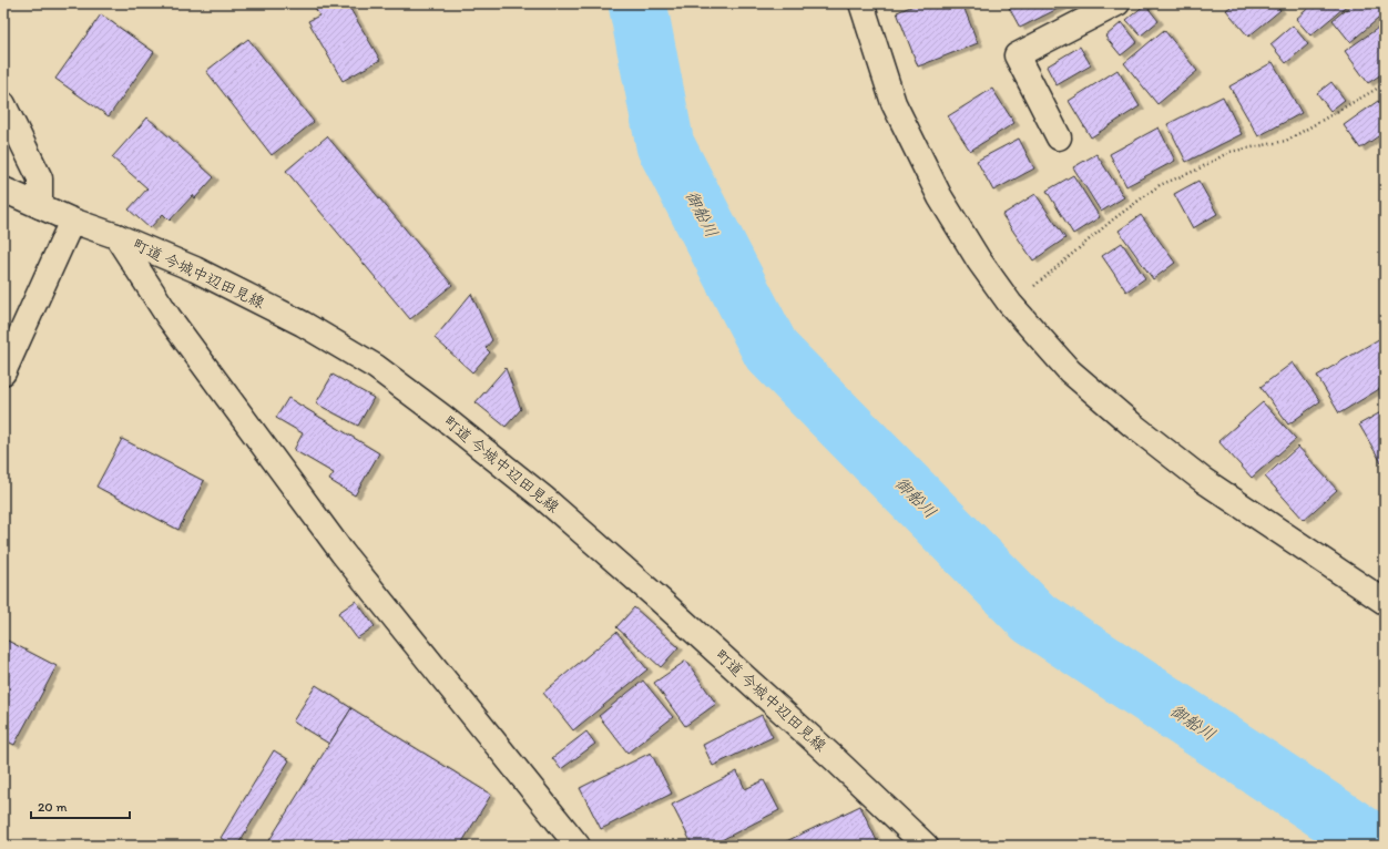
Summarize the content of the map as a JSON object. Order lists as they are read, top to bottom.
{
  "streets": {
    "street": ["町道 今城中辺田見線"]
  },
  "water": ["御船川"],
  "scale_bar": "20 m"
}
